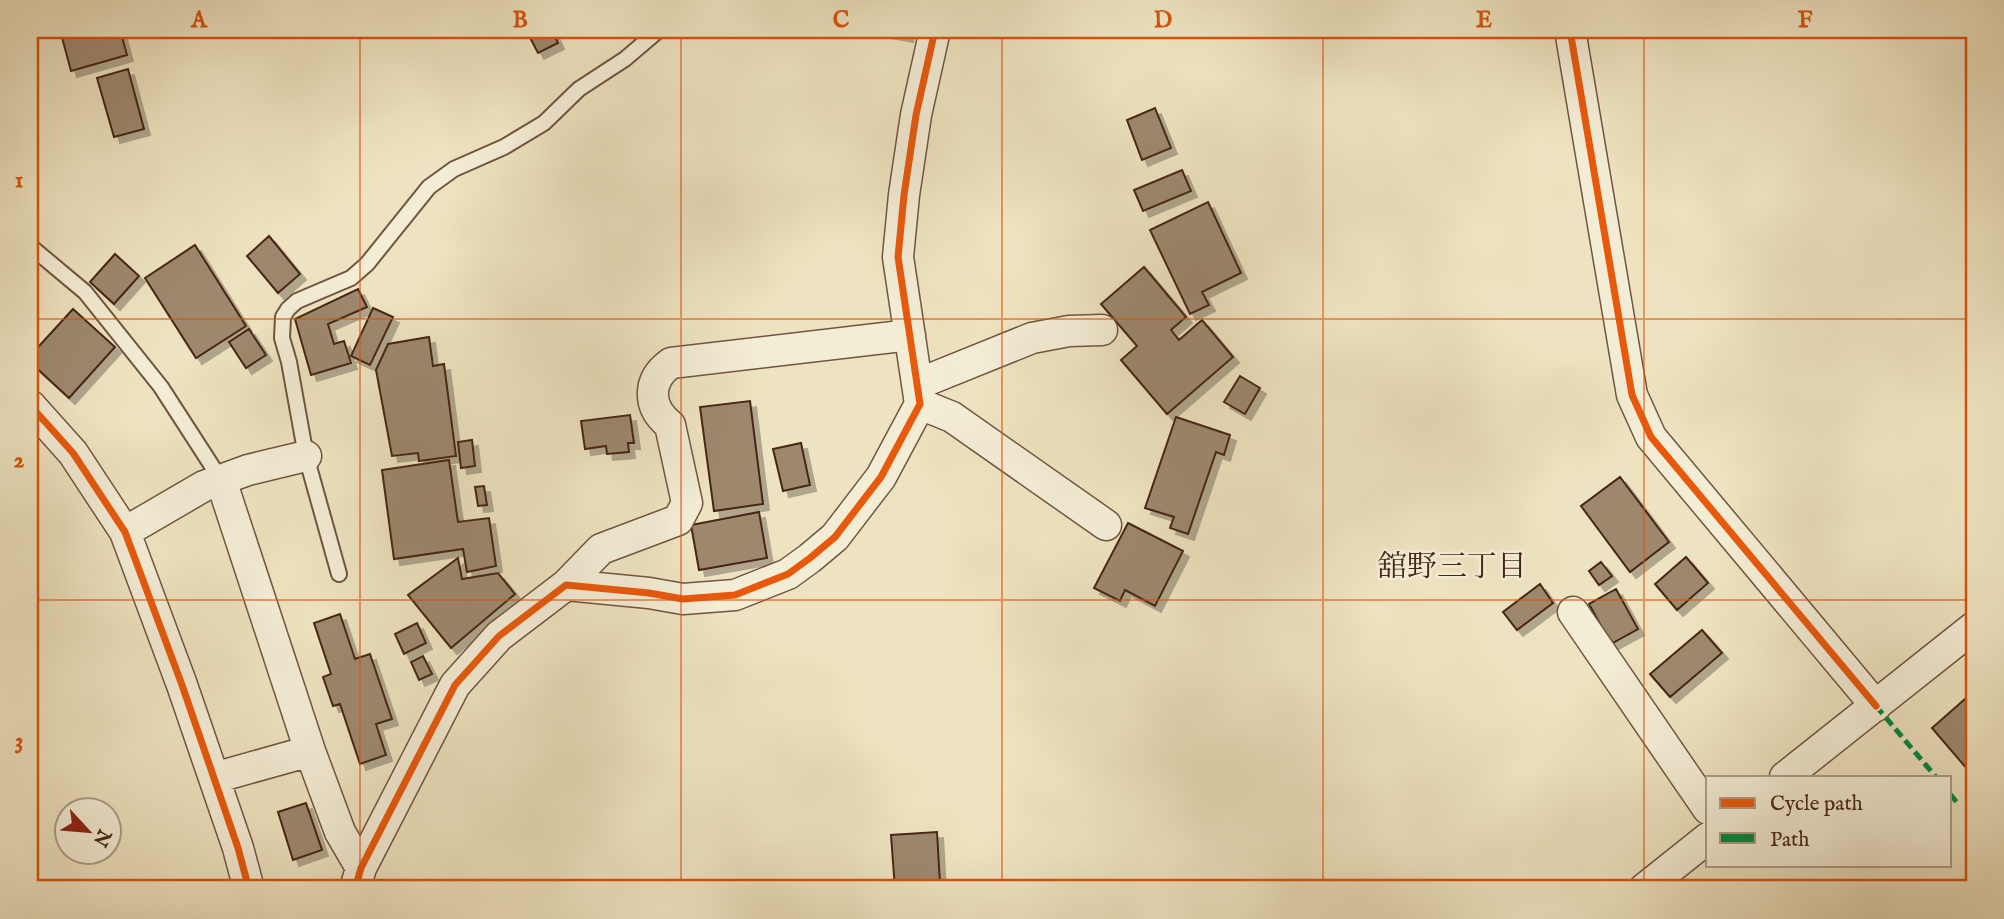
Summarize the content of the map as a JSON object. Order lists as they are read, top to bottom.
{
  "districts": ["舘野三丁目"],
  "legend": ["Cycle path", "Path"],
  "north": "bottom right",
  "grid": {
    "columns": [
      "A",
      "B",
      "C",
      "D",
      "E",
      "F"
    ],
    "rows": ["1", "2", "3"]
  }
}
